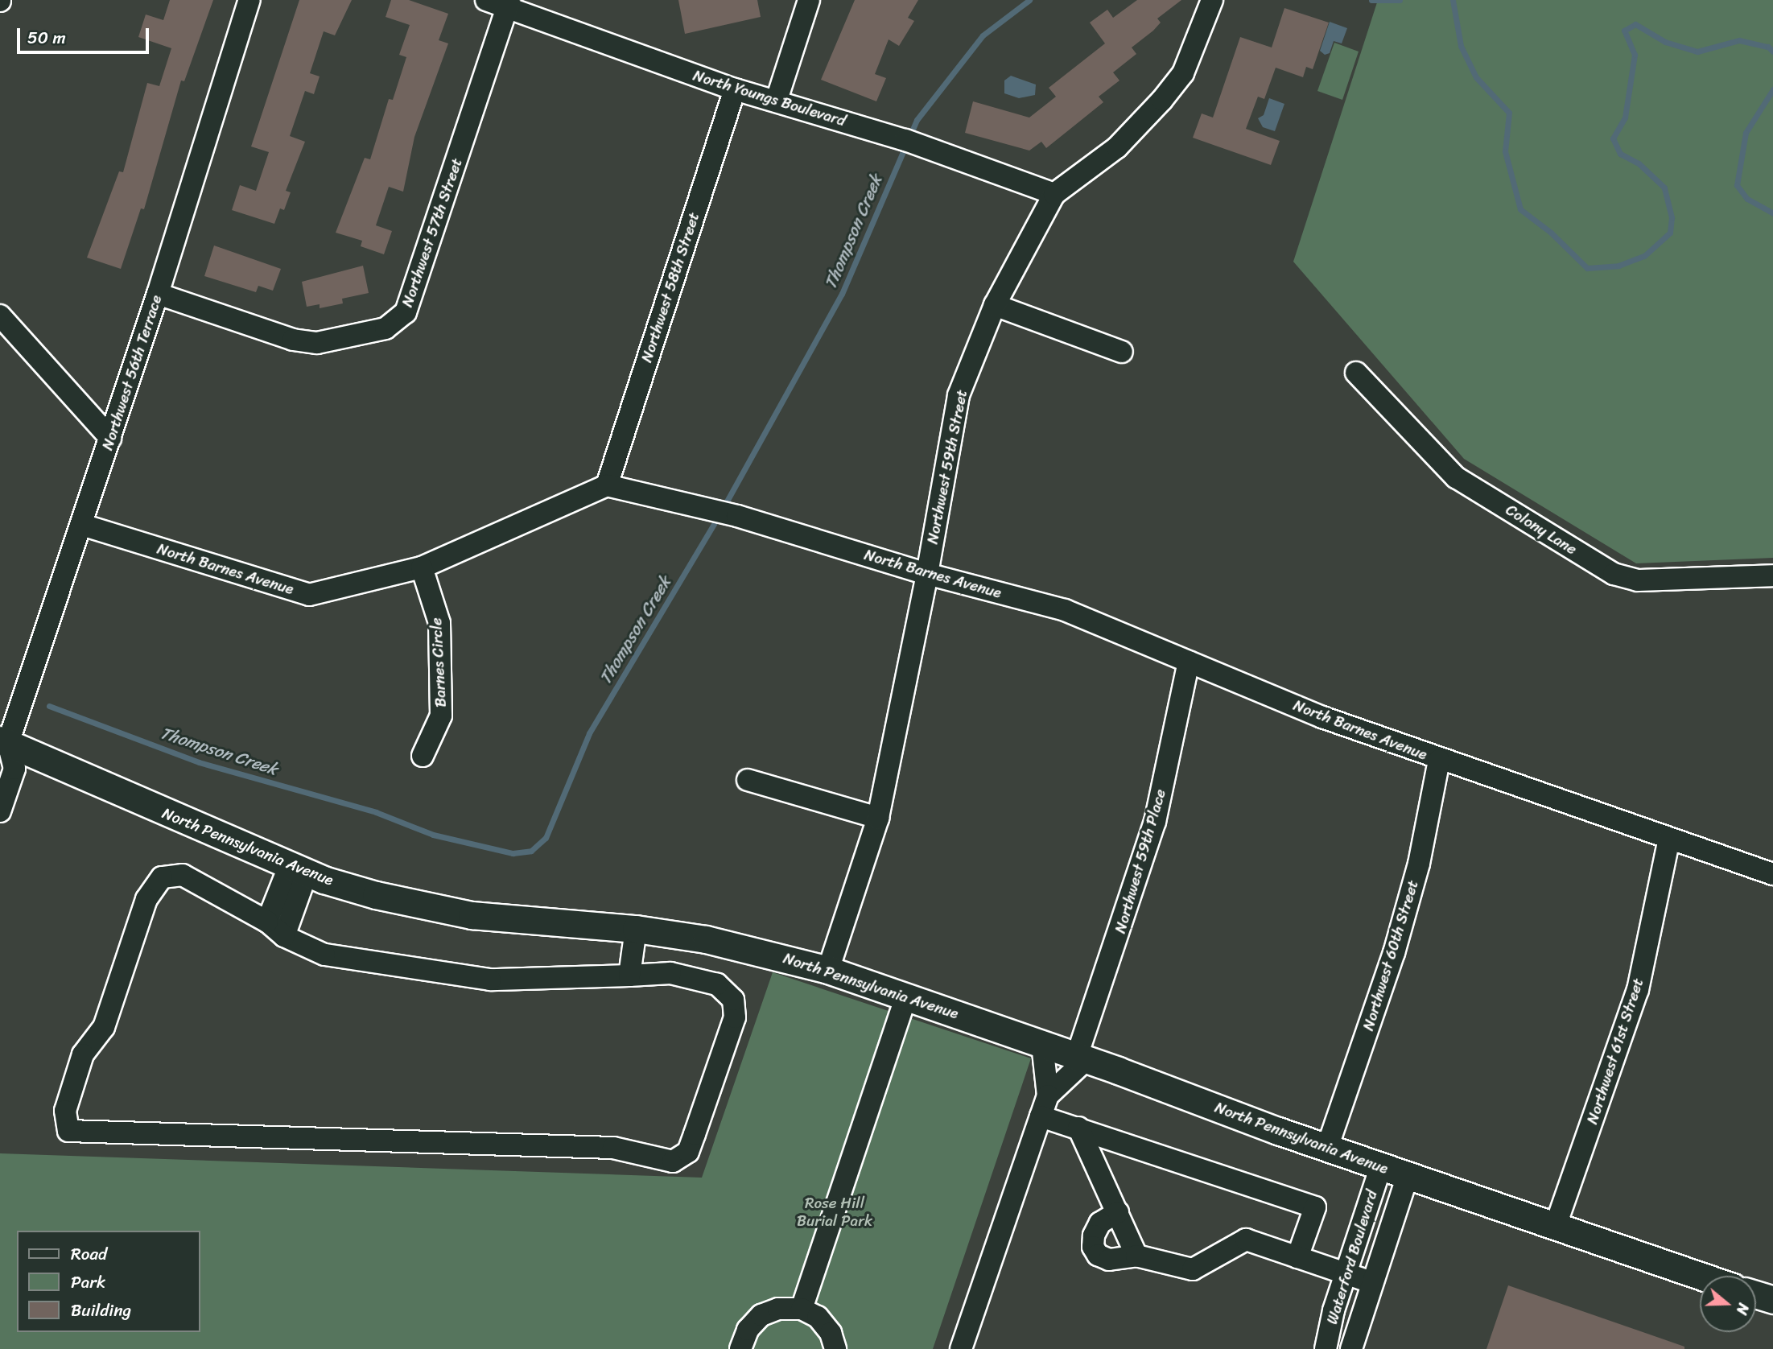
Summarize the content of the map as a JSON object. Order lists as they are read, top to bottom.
{
  "streets": {
    "main road": ["North Pennsylvania Avenue"],
    "street": [
      "North Youngs Boulevard",
      "Northwest 57th Street",
      "Northwest 58th Street",
      "Northwest 56th Terrace",
      "Northwest 59th Street",
      "Colony Lane",
      "North Barnes Avenue",
      "Barnes Circle",
      "Northwest 59th Place",
      "Northwest 60th Street",
      "Northwest 61st Street",
      "Waterford Boulevard"
    ]
  },
  "crossings": [
    ["North Youngs Boulevard", "Northwest 57th Street"],
    ["North Youngs Boulevard", "Northwest 58th Street"],
    ["North Youngs Boulevard", "Northwest 59th Street"],
    ["Northwest 57th Street", "Northwest 56th Terrace"],
    ["Northwest 58th Street", "North Barnes Avenue"],
    ["Northwest 56th Terrace", "North Barnes Avenue"],
    ["Northwest 56th Terrace", "North Pennsylvania Avenue"],
    ["Northwest 59th Street", "North Barnes Avenue"],
    ["Northwest 59th Street", "North Pennsylvania Avenue"],
    ["North Barnes Avenue", "Barnes Circle"],
    ["North Barnes Avenue", "Northwest 59th Place"],
    ["North Barnes Avenue", "Northwest 60th Street"],
    ["North Barnes Avenue", "Northwest 61st Street"],
    ["North Pennsylvania Avenue", "Northwest 59th Place"],
    ["North Pennsylvania Avenue", "Northwest 60th Street"],
    ["North Pennsylvania Avenue", "Northwest 61st Street"],
    ["North Pennsylvania Avenue", "Waterford Boulevard"]
  ],
  "water": ["Thompson Creek"],
  "parks": ["Rose Hill Burial Park"],
  "legend": ["Road", "Park", "Building"],
  "scale_bar": "50 m",
  "north": "right"
}
